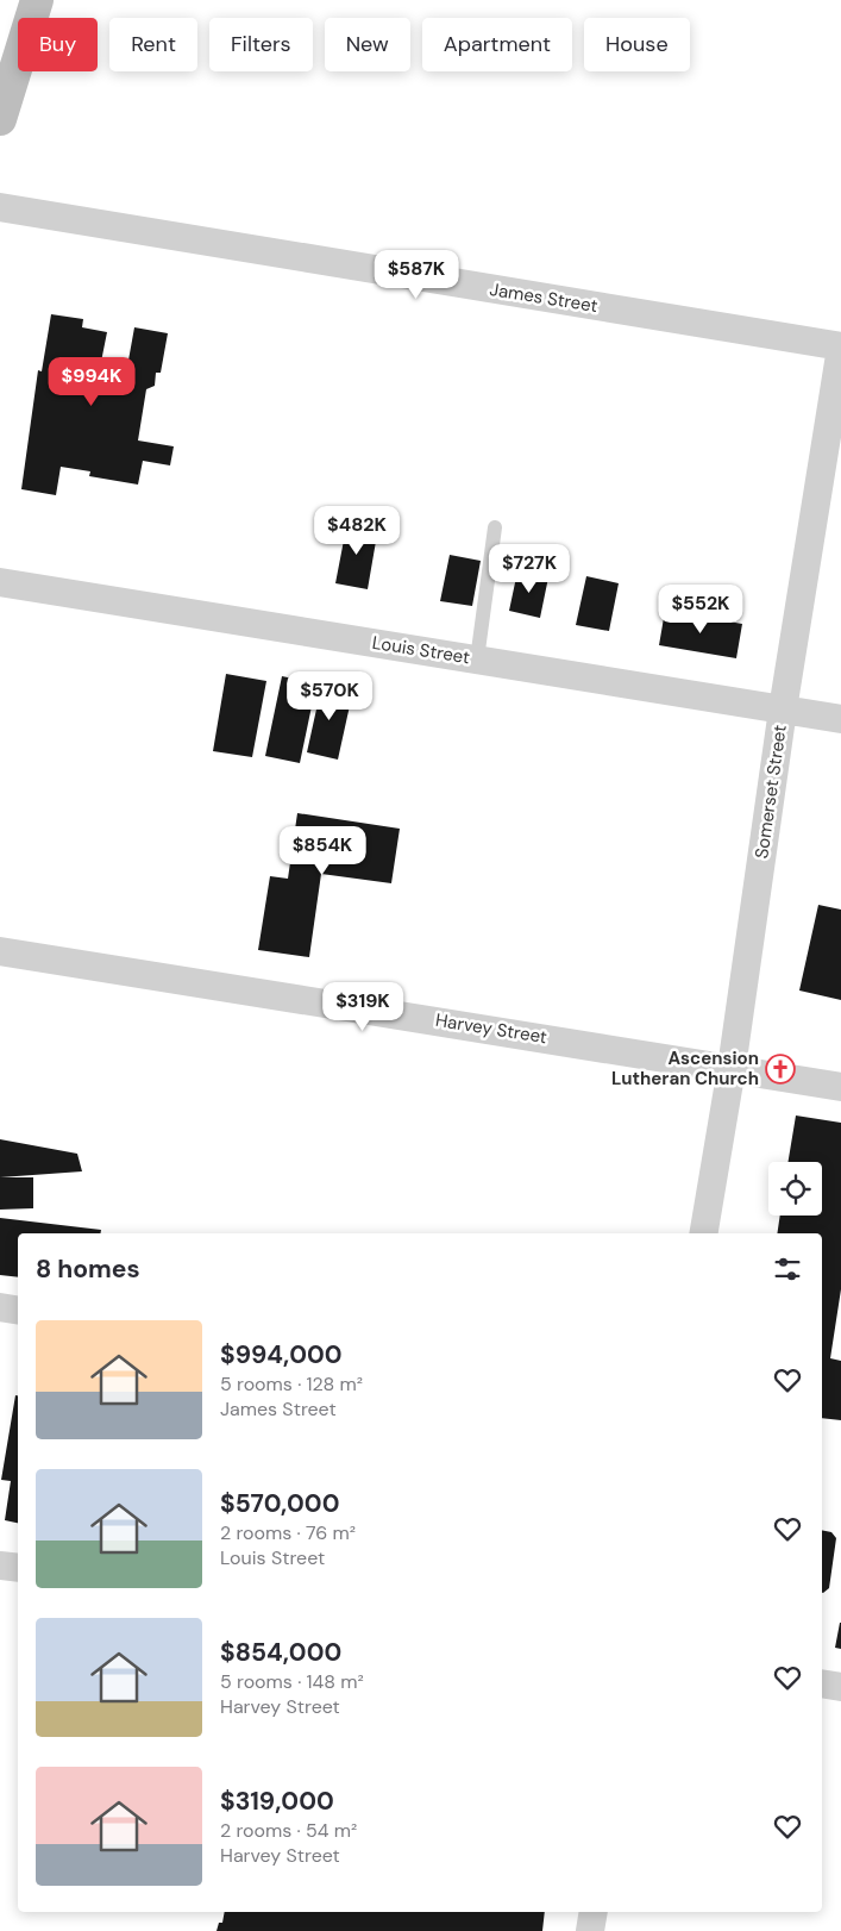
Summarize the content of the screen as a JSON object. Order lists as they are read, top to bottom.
{
  "streets": {
    "street": [
      "James Street",
      "Louis Street",
      "Somerset Street",
      "Harvey Street"
    ]
  },
  "crossings": [
    ["James Street", "Somerset Street"],
    ["Louis Street", "Somerset Street"],
    ["Somerset Street", "Harvey Street"]
  ],
  "places": {
    "church": ["Ascension Lutheran Church"]
  },
  "page": {
    "chip": [
      "Buy",
      "Rent",
      "Filters",
      "New",
      "Apartment",
      "House"
    ],
    "price": [
      "$587K",
      "$994K",
      "$482K",
      "$727K",
      "$552K",
      "$570K",
      "$854K",
      "$319K"
    ],
    "heading": "8 homes",
    "list": [
      {
        "name": "$994,000",
        "note": "5 rooms · 128 m² · James Street"
      },
      {
        "name": "$570,000",
        "note": "2 rooms · 76 m² · Louis Street"
      },
      {
        "name": "$854,000",
        "note": "5 rooms · 148 m² · Harvey Street"
      },
      {
        "name": "$319,000",
        "note": "2 rooms · 54 m² · Harvey Street"
      }
    ]
  }
}
